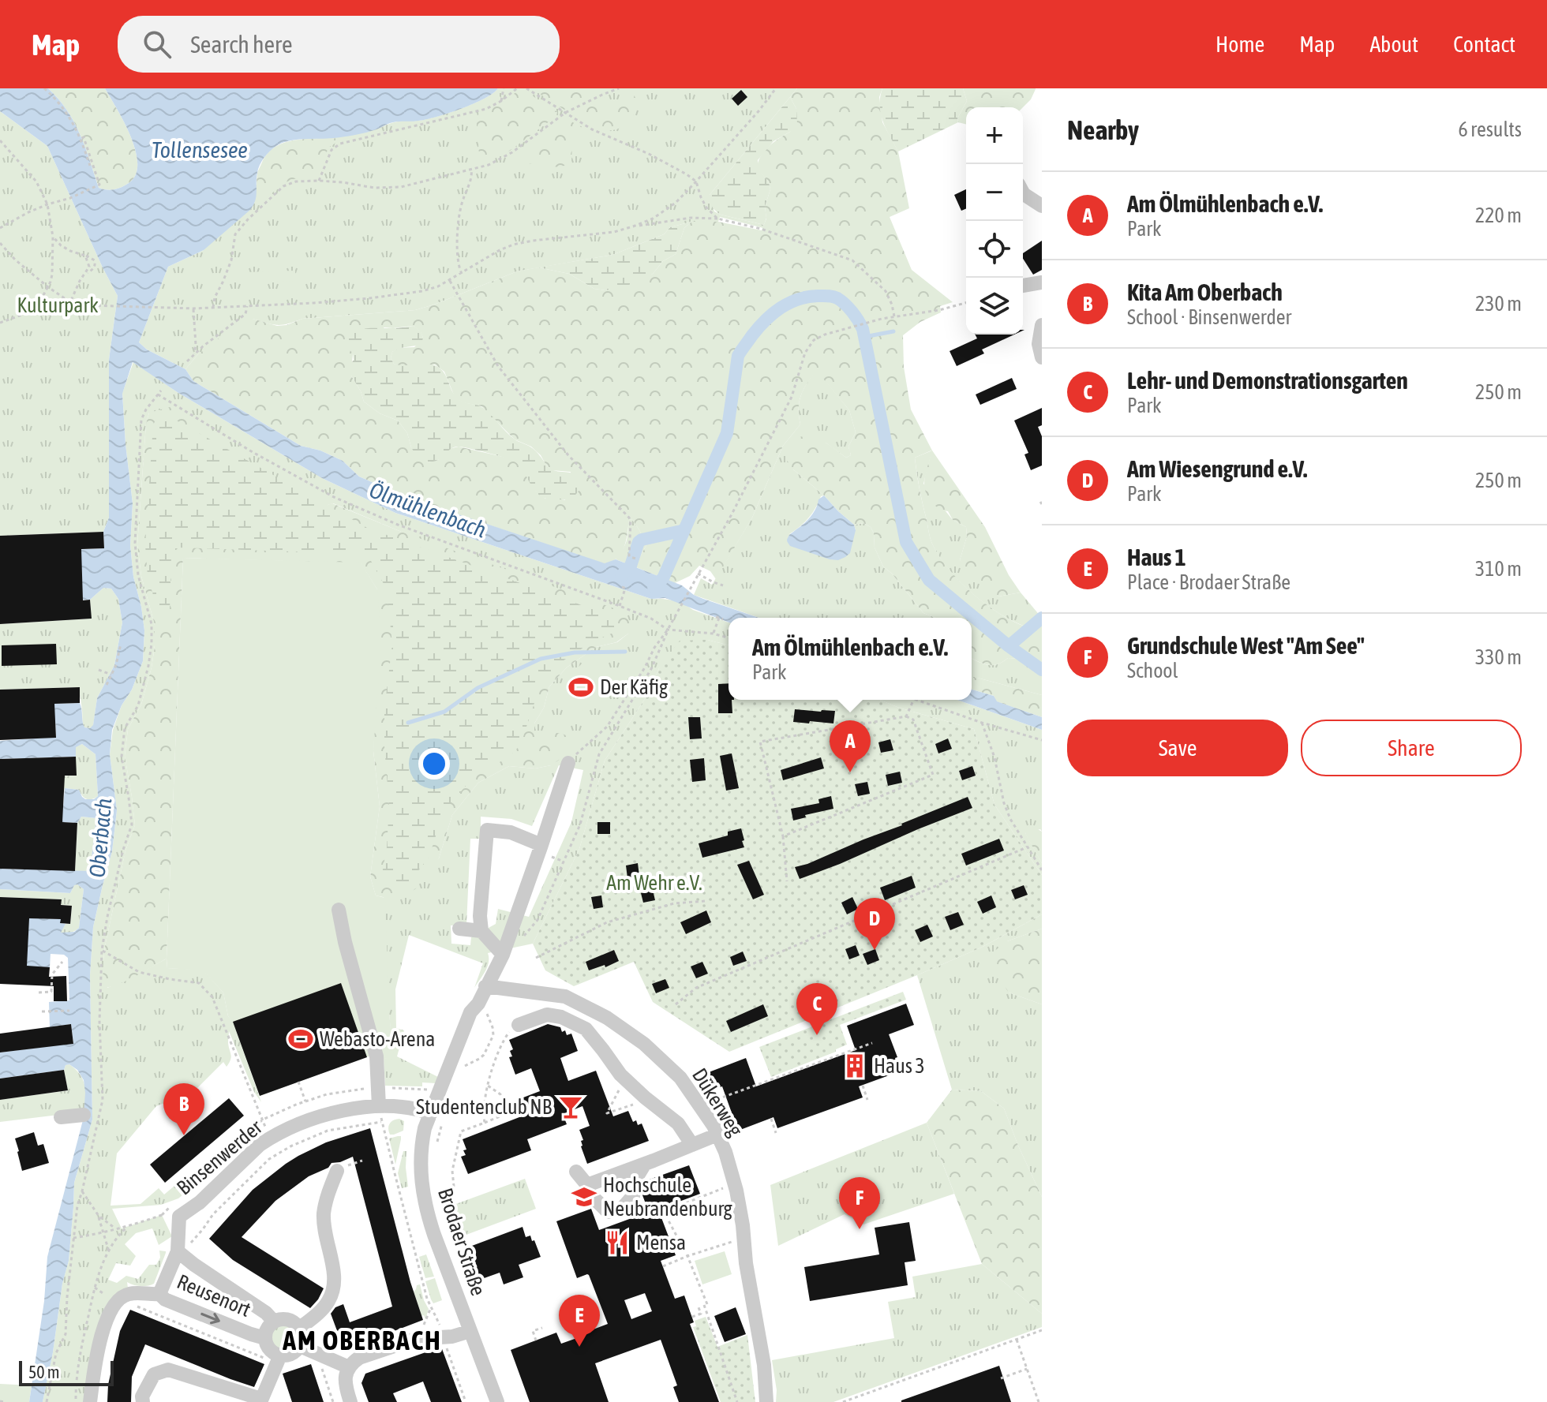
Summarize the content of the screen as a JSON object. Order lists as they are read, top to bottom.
{
  "streets": {
    "street": [
      "Dükerweg",
      "Binsenwerder",
      "Brodaer Straße",
      "Reusenort"
    ]
  },
  "crossings": [
    ["Dükerweg", "Brodaer Straße"],
    ["Binsenwerder", "Brodaer Straße"],
    ["Binsenwerder", "Reusenort"]
  ],
  "districts": ["AM OBERBACH"],
  "water": ["Tollensesee", "Ölmühlenbach", "Oberbach"],
  "parks": ["Kulturpark", "Am Wehr e.V."],
  "places": {
    "sports": ["Der Käfig", "Webasto-Arena"],
    "building": ["Haus 3"],
    "bar": ["Studentenclub NB"],
    "school or university": ["Hochschule Neubrandenburg"],
    "restaurant": ["Mensa"]
  },
  "scale_bar": "50 m",
  "page": {
    "header": "Map",
    "search": "Search here",
    "nav": [
      "Home",
      "Map",
      "About",
      "Contact"
    ],
    "heading": ["Nearby", "6 results"],
    "map_buttons": ["+", "−"],
    "list": [
      {
        "mark": "A",
        "name": "Am Ölmühlenbach e.V.",
        "note": "Park",
        "value": "220 m"
      },
      {
        "mark": "B",
        "name": "Kita Am Oberbach",
        "note": "School · Binsenwerder",
        "value": "230 m"
      },
      {
        "mark": "C",
        "name": "Lehr- und Demonstrationsgarten",
        "note": "Park",
        "value": "250 m"
      },
      {
        "mark": "D",
        "name": "Am Wiesengrund e.V.",
        "note": "Park",
        "value": "250 m"
      },
      {
        "mark": "E",
        "name": "Haus 1",
        "note": "Place · Brodaer Straße",
        "value": "310 m"
      },
      {
        "mark": "F",
        "name": "Grundschule West \"Am See\"",
        "note": "School",
        "value": "330 m"
      }
    ],
    "popup": ["Am Ölmühlenbach e.V.", "Park"],
    "buttons": ["Save", "Share"],
    "pins": [
      "A",
      "D",
      "C",
      "B",
      "F",
      "E"
    ],
    "scale": "50 m"
  }
}
